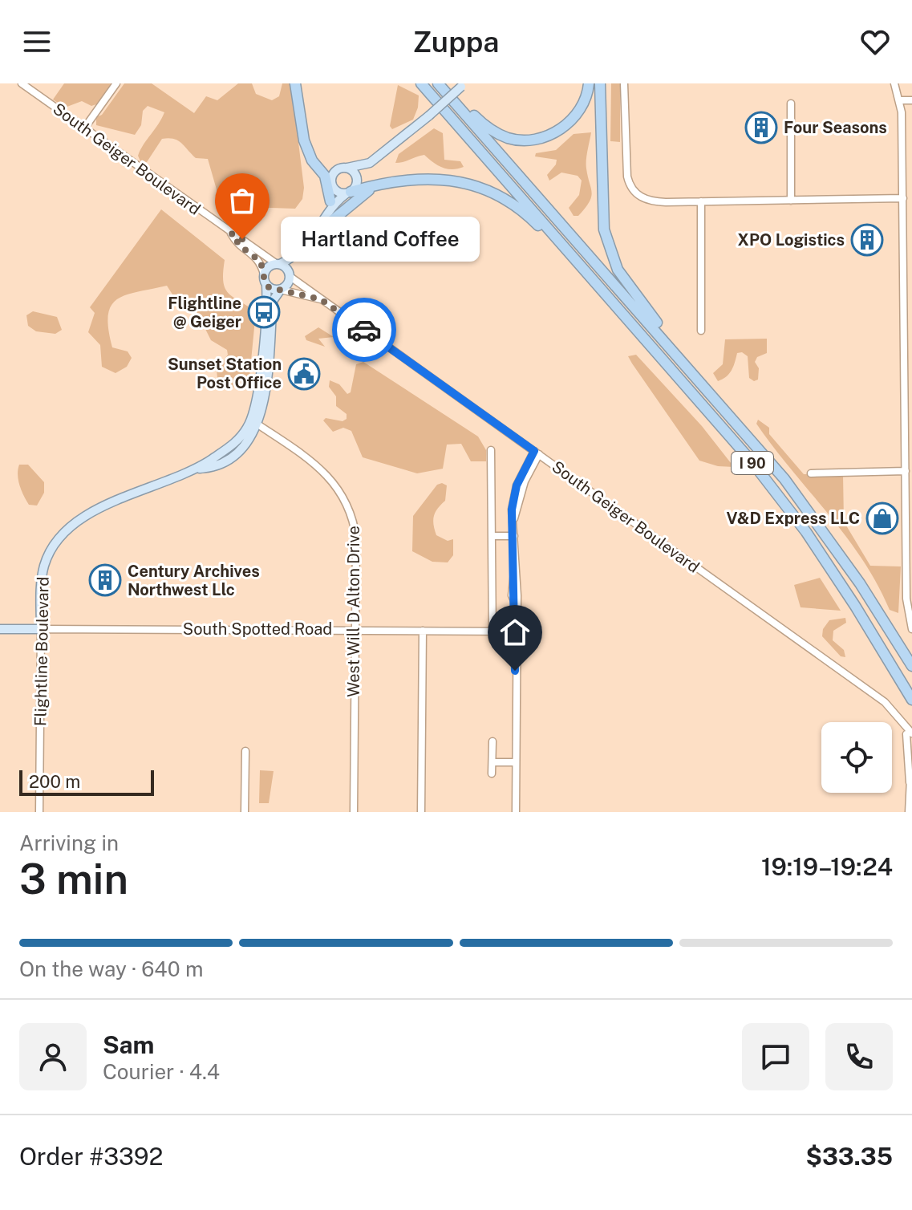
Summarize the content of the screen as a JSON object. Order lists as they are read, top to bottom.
{
  "streets": {
    "highway": ["I 90"],
    "main road": ["South Spotted Road", "Flightline Boulevard"],
    "street": ["South Geiger Boulevard", "West Will D Alton Drive"]
  },
  "crossings": [
    ["South Geiger Boulevard", "Flightline Boulevard"],
    ["West Will D Alton Drive", "South Spotted Road"],
    ["West Will D Alton Drive", "Flightline Boulevard"],
    ["South Spotted Road", "Flightline Boulevard"]
  ],
  "places": {
    "building": ["Four Seasons", "XPO Logistics", "Century Archives Northwest Llc"],
    "other": ["Hartland Coffee"],
    "bus stop": ["Flightline @ Geiger"],
    "public building": ["Sunset Station Post Office"],
    "shop": ["V&D Express LLC"]
  },
  "scale_bar": "200 m",
  "page": {
    "header": "Zuppa",
    "bubble": "Hartland Coffee",
    "scale": "200 m",
    "heading": ["3 min", "Arriving in", "19:19–19:24"],
    "panel": [
      "Sam",
      "Courier · 4.4",
      "Order #3392",
      "$33.35"
    ],
    "bar": "On the way · 640 m"
  }
}
